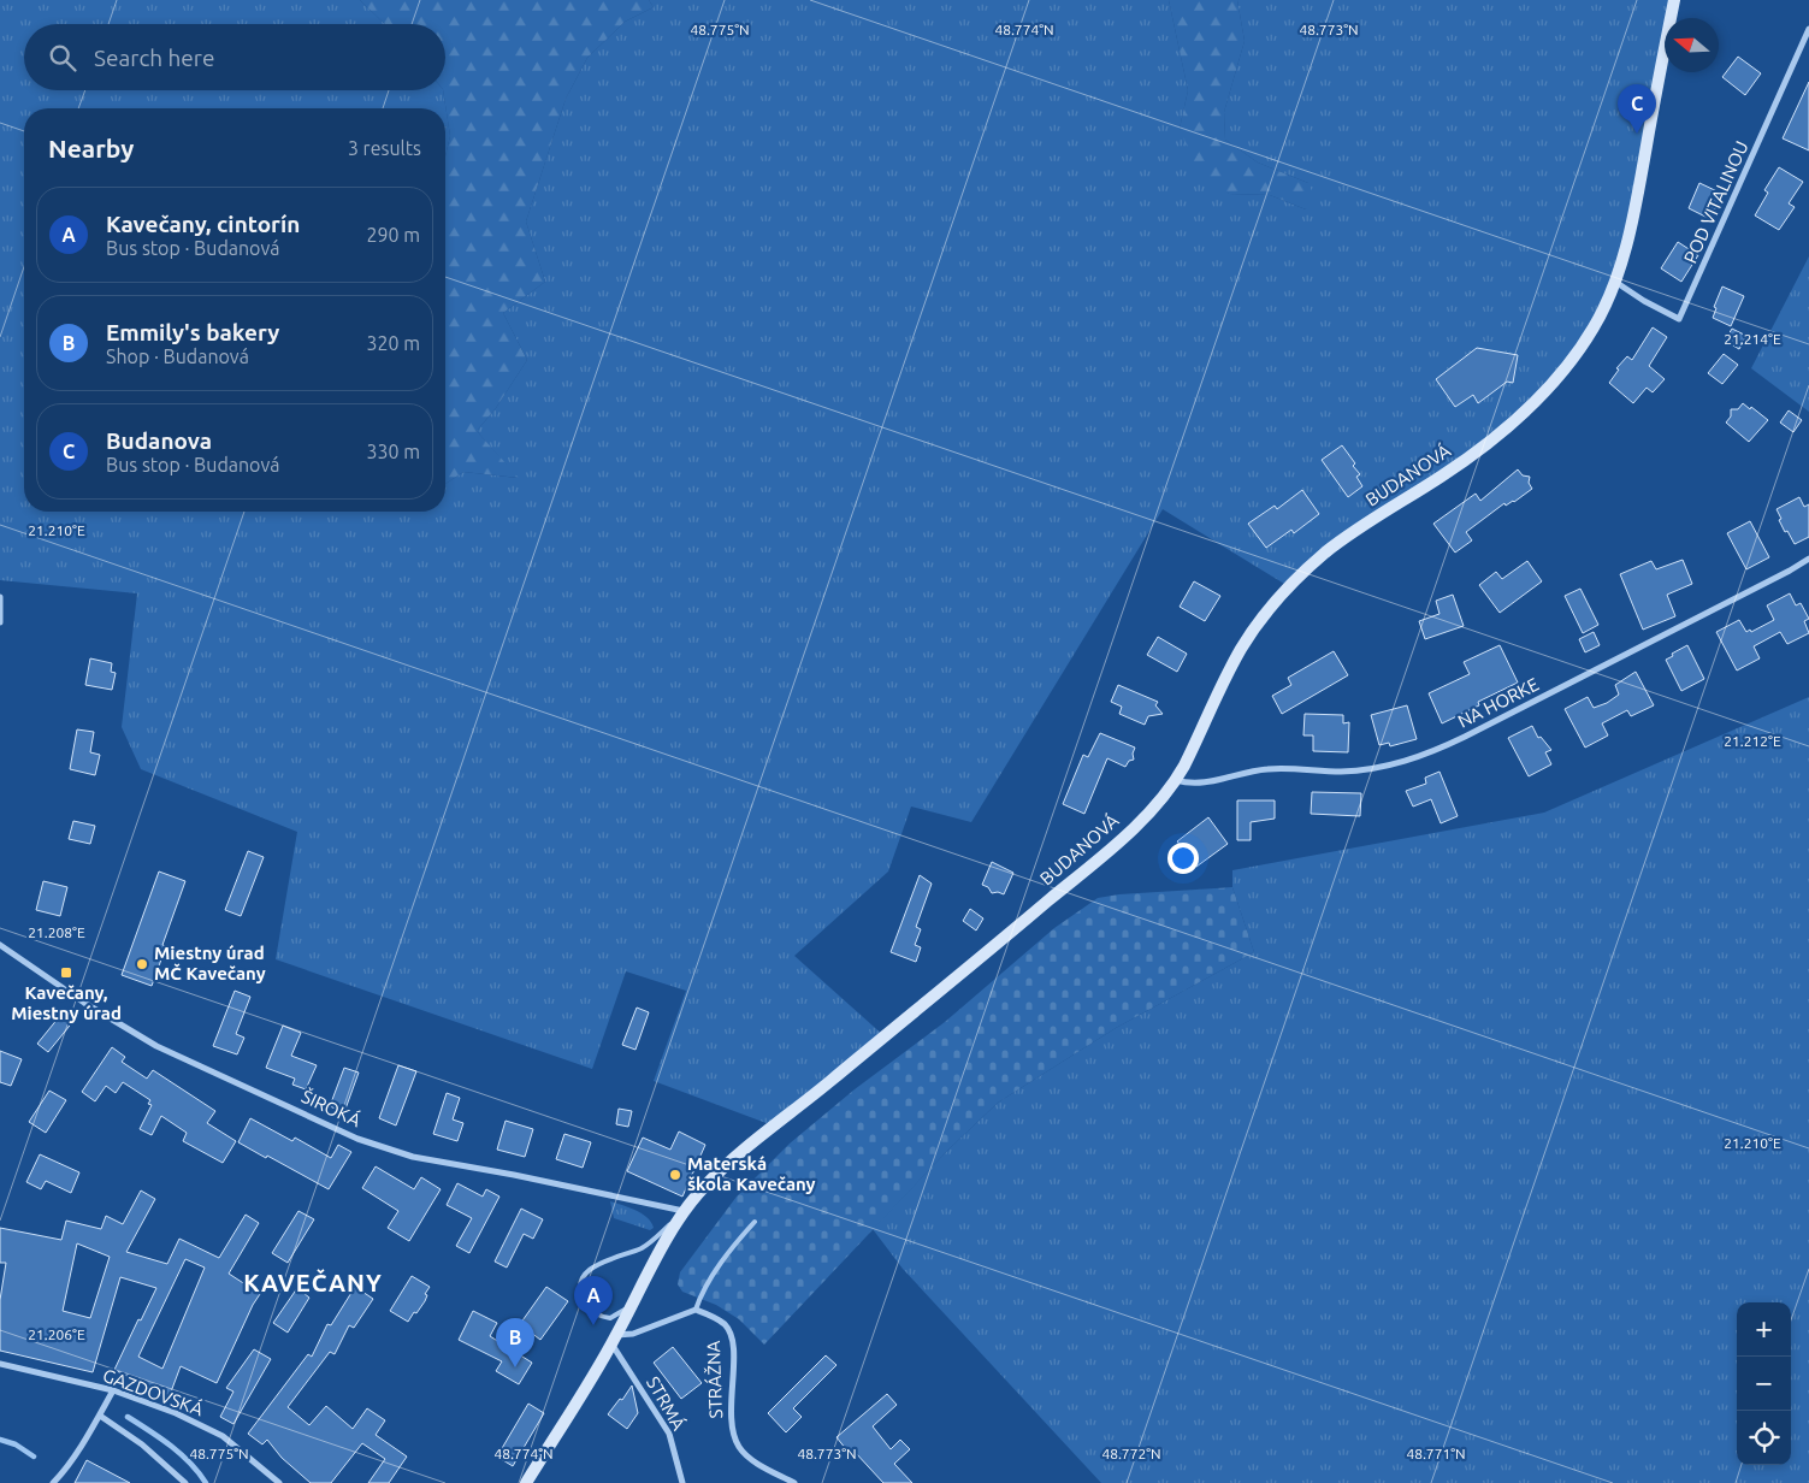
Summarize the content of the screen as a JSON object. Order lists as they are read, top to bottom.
{
  "streets": {
    "street": [
      "POD VITALINOU",
      "BUDANOVÁ",
      "NA HORKE",
      "ŠIROKÁ",
      "STRÁŽNA",
      "GAZDOVSKÁ",
      "STRMÁ"
    ]
  },
  "crossings": [
    ["POD VITALINOU", "BUDANOVÁ"],
    ["BUDANOVÁ", "NA HORKE"],
    ["BUDANOVÁ", "ŠIROKÁ"],
    ["BUDANOVÁ", "STRMÁ"]
  ],
  "districts": ["KAVEČANY"],
  "places": {
    "other": ["Miestny úrad MČ Kavečany", "Materská škola Kavečany"],
    "transit": ["Kavečany, Miestny úrad"]
  },
  "north": "left",
  "page": {
    "search": "Search here",
    "pins": ["C", "A", "B"],
    "heading": ["Nearby", "3 results"],
    "list": [
      {
        "mark": "A",
        "name": "Kavečany, cintorín",
        "note": "Bus stop · Budanová",
        "value": "290 m"
      },
      {
        "mark": "B",
        "name": "Emmily's bakery",
        "note": "Shop · Budanová",
        "value": "320 m"
      },
      {
        "mark": "C",
        "name": "Budanova",
        "note": "Bus stop · Budanová",
        "value": "330 m"
      }
    ],
    "map_buttons": ["+", "−"]
  },
  "coordinates": [
    "48.775°N",
    "48.774°N",
    "48.773°N",
    "21.214°E",
    "21.210°E",
    "21.212°E",
    "21.208°E",
    "21.206°E",
    "48.772°N",
    "48.771°N"
  ]
}
